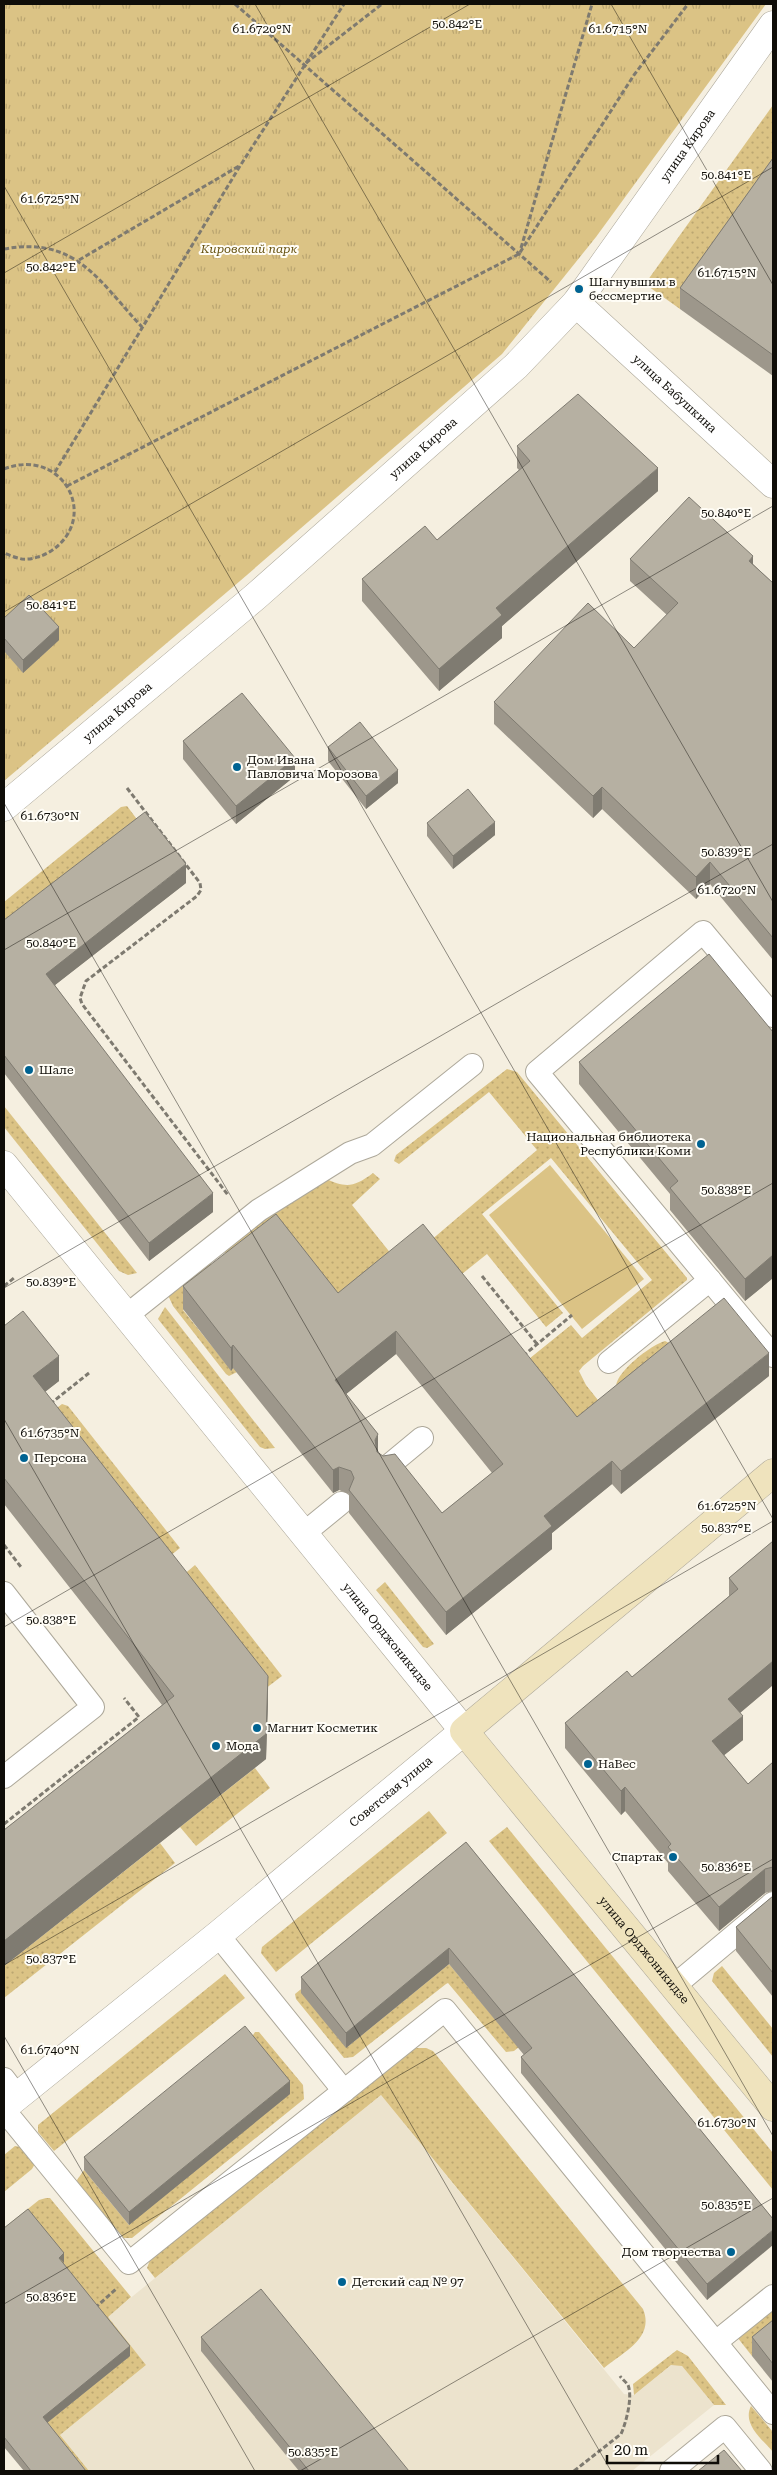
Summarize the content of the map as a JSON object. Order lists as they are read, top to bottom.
{
  "streets": {
    "main road": ["улица Орджоникидзе", "Советская улица"],
    "street": ["улица Кирова", "улица Бабушкина"]
  },
  "crossings": [
    ["улица Кирова", "улица Бабушкина"],
    ["улица Орджоникидзе", "Советская улица"]
  ],
  "parks": ["Кировский парк"],
  "places": [
    "Шагнувшим в бессмертие",
    "Дом Ивана Павловича Морозова",
    "Шале",
    "Национальная библиотека Республики Коми",
    "Персона",
    "Магнит Косметик",
    "Мода",
    "НаВес",
    "Спартак",
    "Дом творчества",
    "Детский сад № 97"
  ],
  "scale_bar": "20 m",
  "coordinates": [
    "50.842°E",
    "61.6720°N",
    "61.6715°N",
    "50.841°E",
    "61.6725°N",
    "50.840°E",
    "61.6730°N",
    "50.839°E",
    "50.838°E",
    "61.6735°N",
    "50.837°E",
    "50.836°E",
    "61.6740°N",
    "50.835°E"
  ]
}
